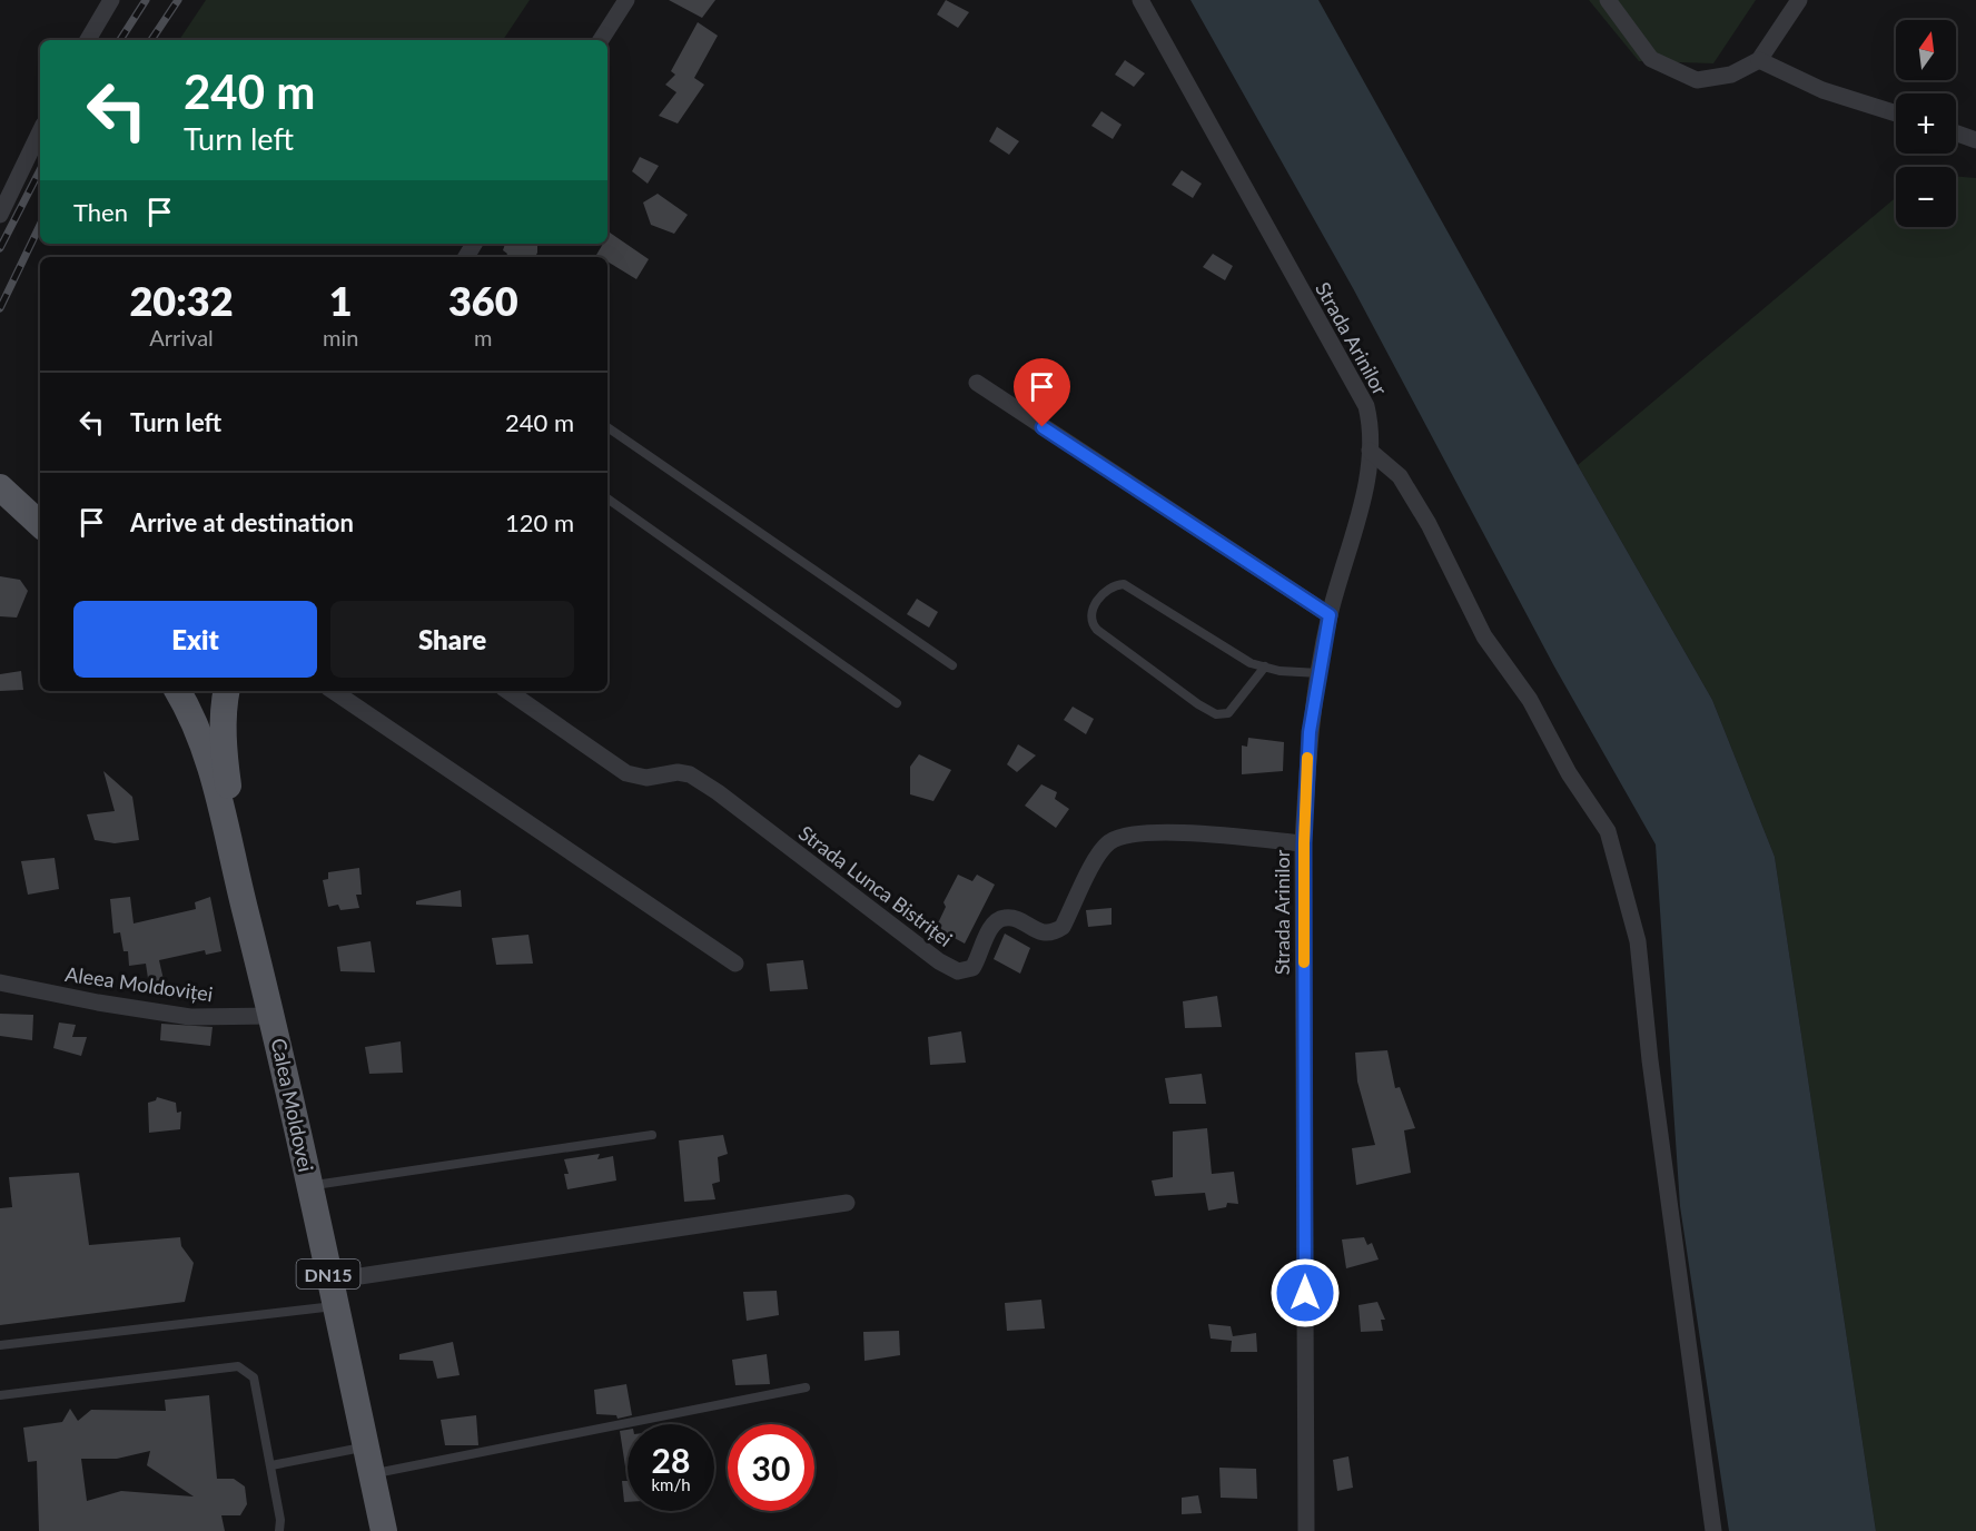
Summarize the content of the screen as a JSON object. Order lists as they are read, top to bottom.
{
  "streets": {
    "main road": ["Calea Moldovei", "DN15"],
    "street": ["Strada Arinilor", "Strada Lunca Bistriței", "Aleea Moldoviței"]
  },
  "crossings": [
    ["Strada Arinilor", "Strada Lunca Bistriței"],
    ["Aleea Moldoviței", "Calea Moldovei"]
  ],
  "north": "top",
  "page": {
    "map_buttons": ["+", "−"],
    "turn": ["240 m", "Turn left"],
    "then": "Then",
    "eta": [
      "20:32",
      "Arrival",
      "1",
      "min",
      "360",
      "m"
    ],
    "list": [
      {
        "name": "Turn left",
        "value": "240 m"
      },
      {
        "name": "Arrive at destination",
        "value": "120 m"
      }
    ],
    "buttons": ["Exit", "Share"],
    "speed": "28 km/h",
    "limit": "30"
  }
}
